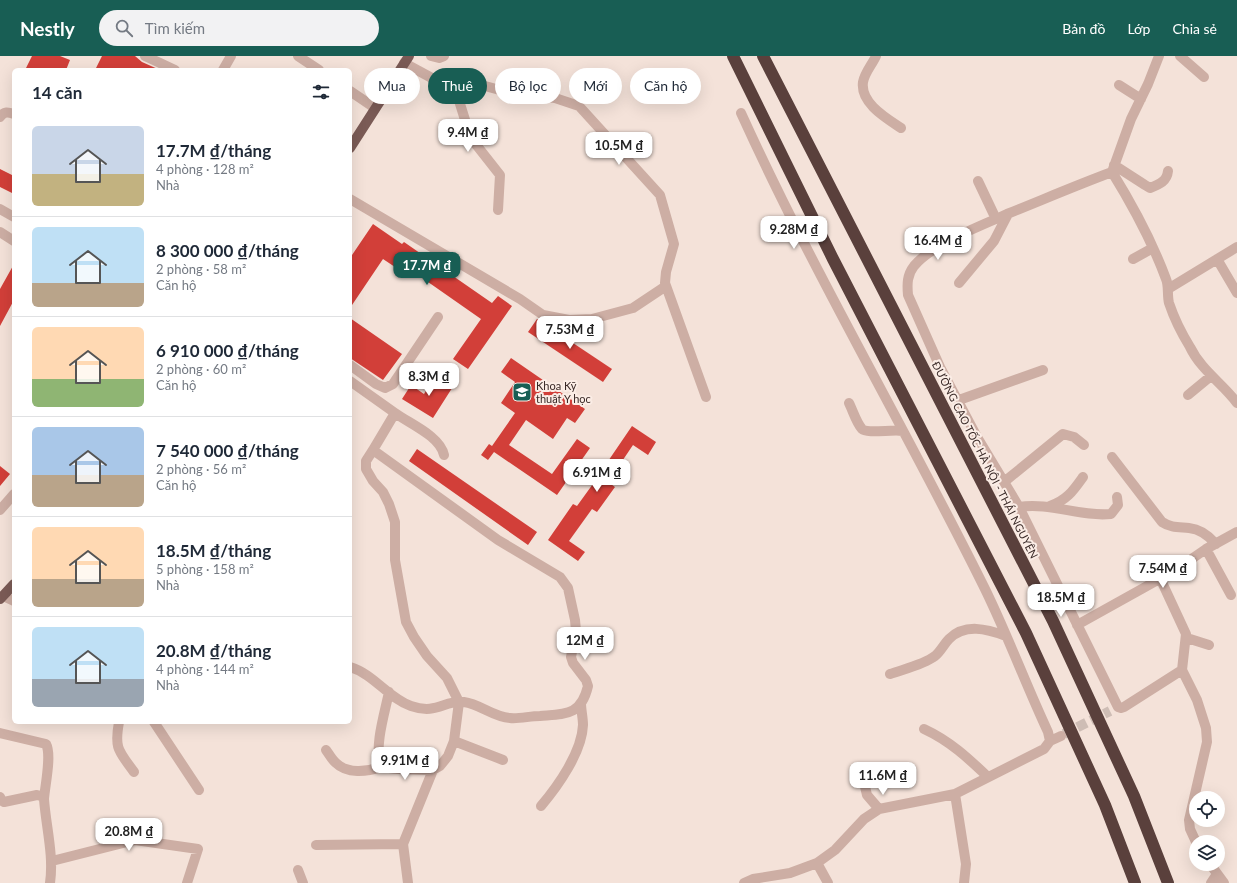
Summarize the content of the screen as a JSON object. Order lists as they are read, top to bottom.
{
  "streets": {
    "highway": ["ĐƯỜNG CAO TỐC HÀ NỘI - THÁI NGUYÊN"]
  },
  "places": {
    "school or university": ["Khoa Kỹ thuật Y học"]
  },
  "page": {
    "header": "Nestly",
    "search": "Tìm kiếm",
    "nav": ["Bản đồ", "Lớp", "Chia sẻ"],
    "chip": [
      "Mua",
      "Thuê",
      "Bộ lọc",
      "Mới",
      "Căn hộ"
    ],
    "heading": "14 căn",
    "list": [
      {
        "name": "17.7M ₫/tháng",
        "note": "4 phòng · 128 m² · Nhà"
      },
      {
        "name": "8 300 000 ₫/tháng",
        "note": "2 phòng · 58 m² · Căn hộ"
      },
      {
        "name": "6 910 000 ₫/tháng",
        "note": "2 phòng · 60 m² · Căn hộ"
      },
      {
        "name": "7 540 000 ₫/tháng",
        "note": "2 phòng · 56 m² · Căn hộ"
      },
      {
        "name": "18.5M ₫/tháng",
        "note": "5 phòng · 158 m² · Nhà"
      },
      {
        "name": "20.8M ₫/tháng",
        "note": "4 phòng · 144 m² · Nhà"
      }
    ],
    "price": [
      "9.4M ₫",
      "10.5M ₫",
      "9.28M ₫",
      "16.4M ₫",
      "17.7M ₫",
      "7.53M ₫",
      "8.3M ₫",
      "6.91M ₫",
      "7.54M ₫",
      "18.5M ₫",
      "12M ₫",
      "9.91M ₫",
      "11.6M ₫",
      "20.8M ₫"
    ]
  }
}
